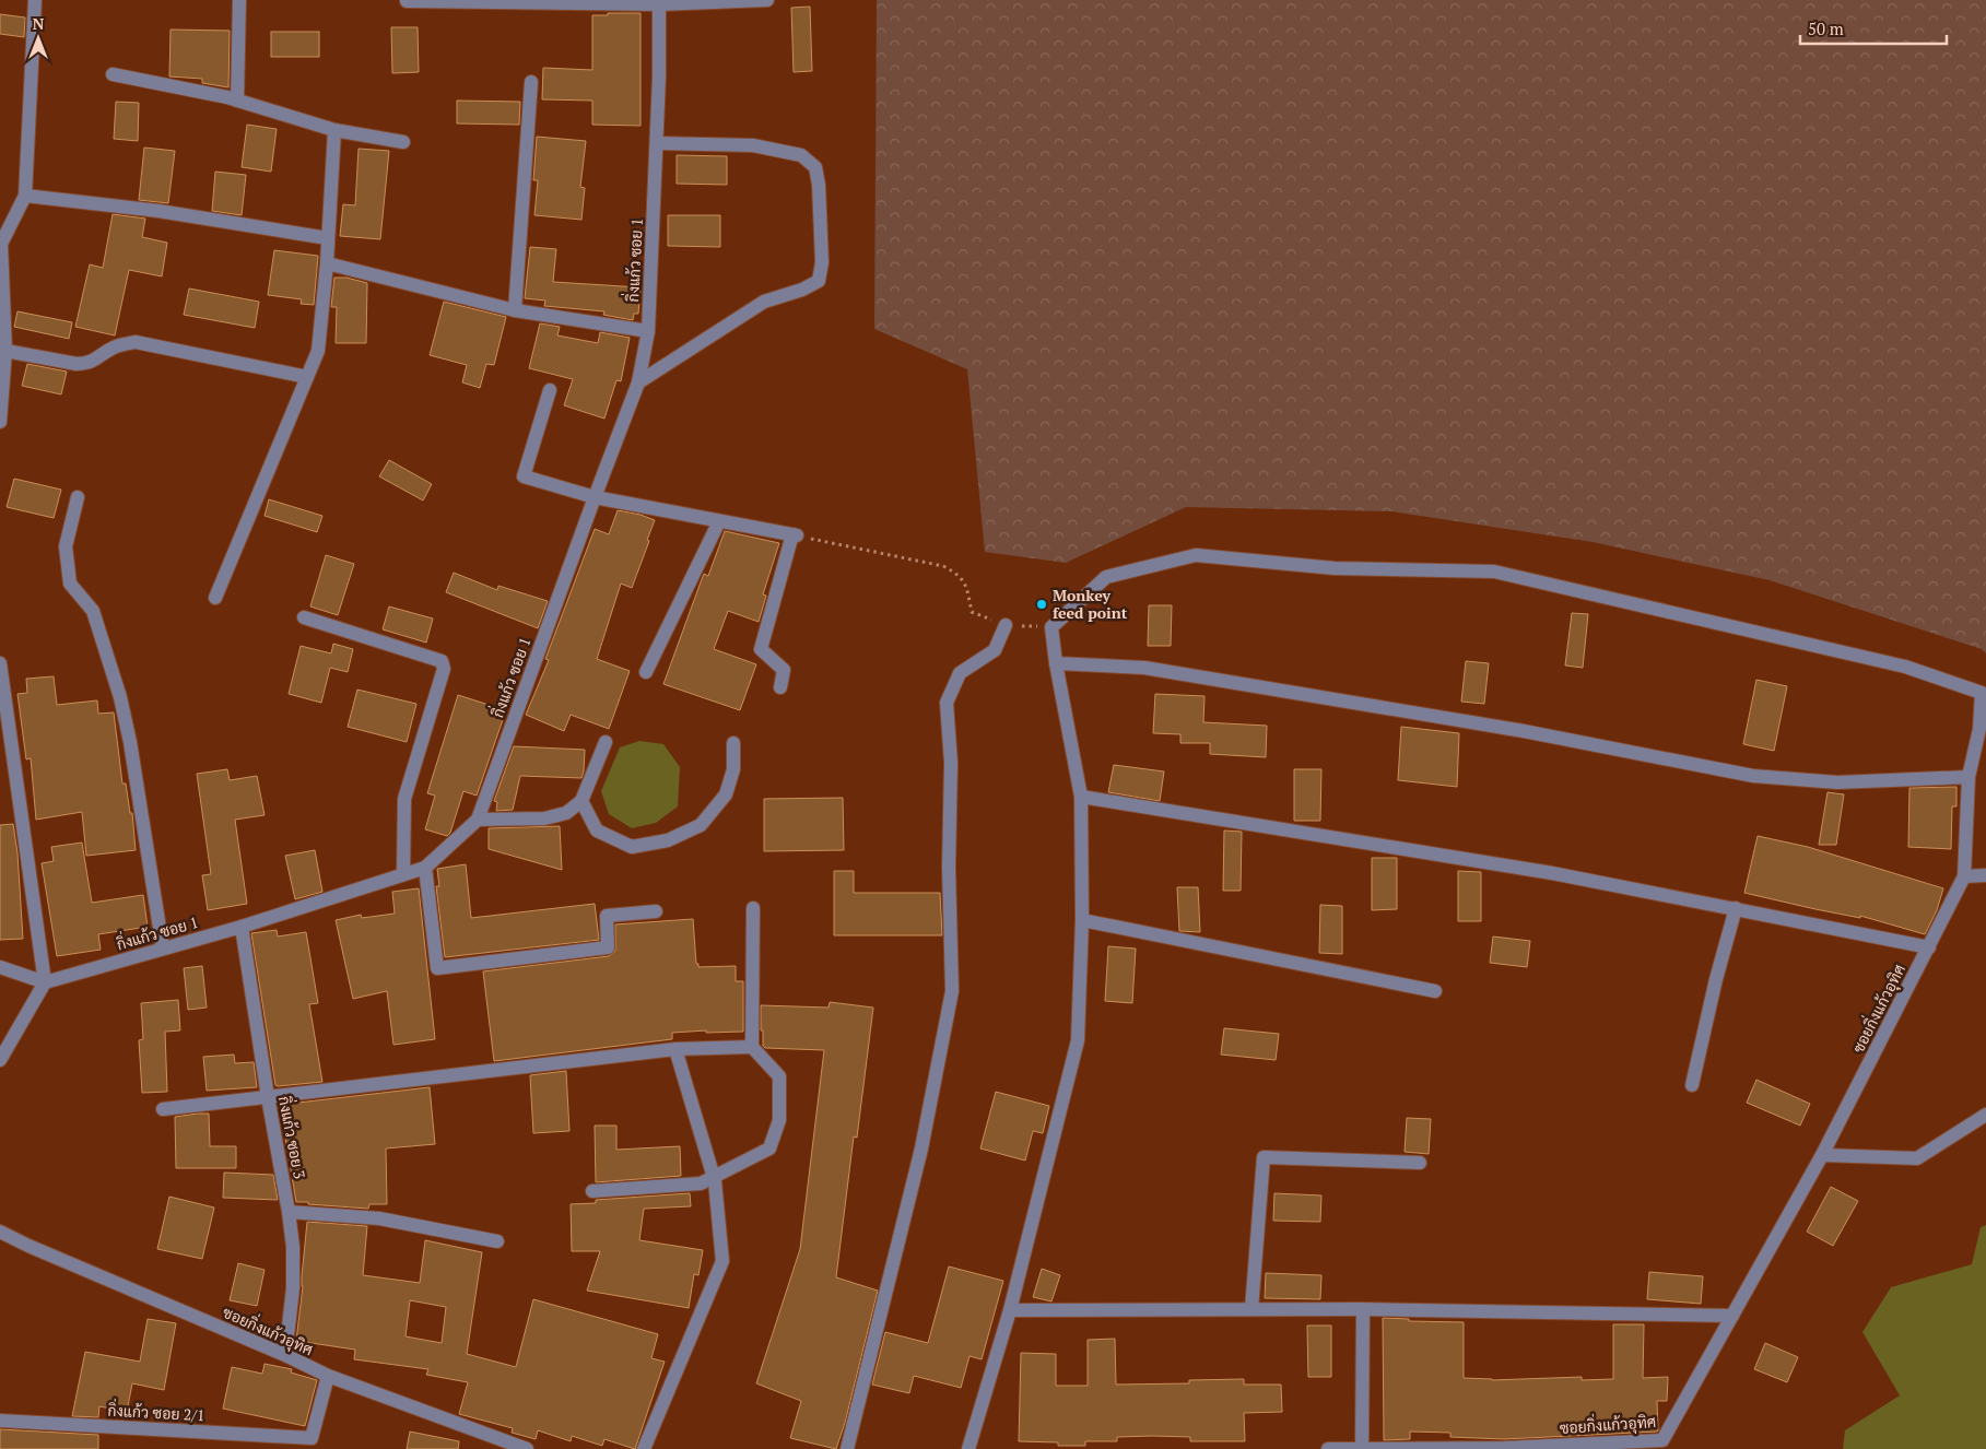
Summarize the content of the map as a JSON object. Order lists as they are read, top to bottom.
{
  "streets": {
    "street": [
      "กิ่งแก้ว ซอย 1",
      "ซอยกิ่งแก้วอุทิศ",
      "กิ่งแก้ว ซอย 3",
      "กิ่งแก้ว ซอย 2/1"
    ]
  },
  "crossings": [
    ["กิ่งแก้ว ซอย 1", "กิ่งแก้ว ซอย 3"],
    ["ซอยกิ่งแก้วอุทิศ", "กิ่งแก้ว ซอย 3"],
    ["ซอยกิ่งแก้วอุทิศ", "กิ่งแก้ว ซอย 2/1"]
  ],
  "places": ["Monkey feed point"],
  "scale_bar": "50 m",
  "north": "top"
}
